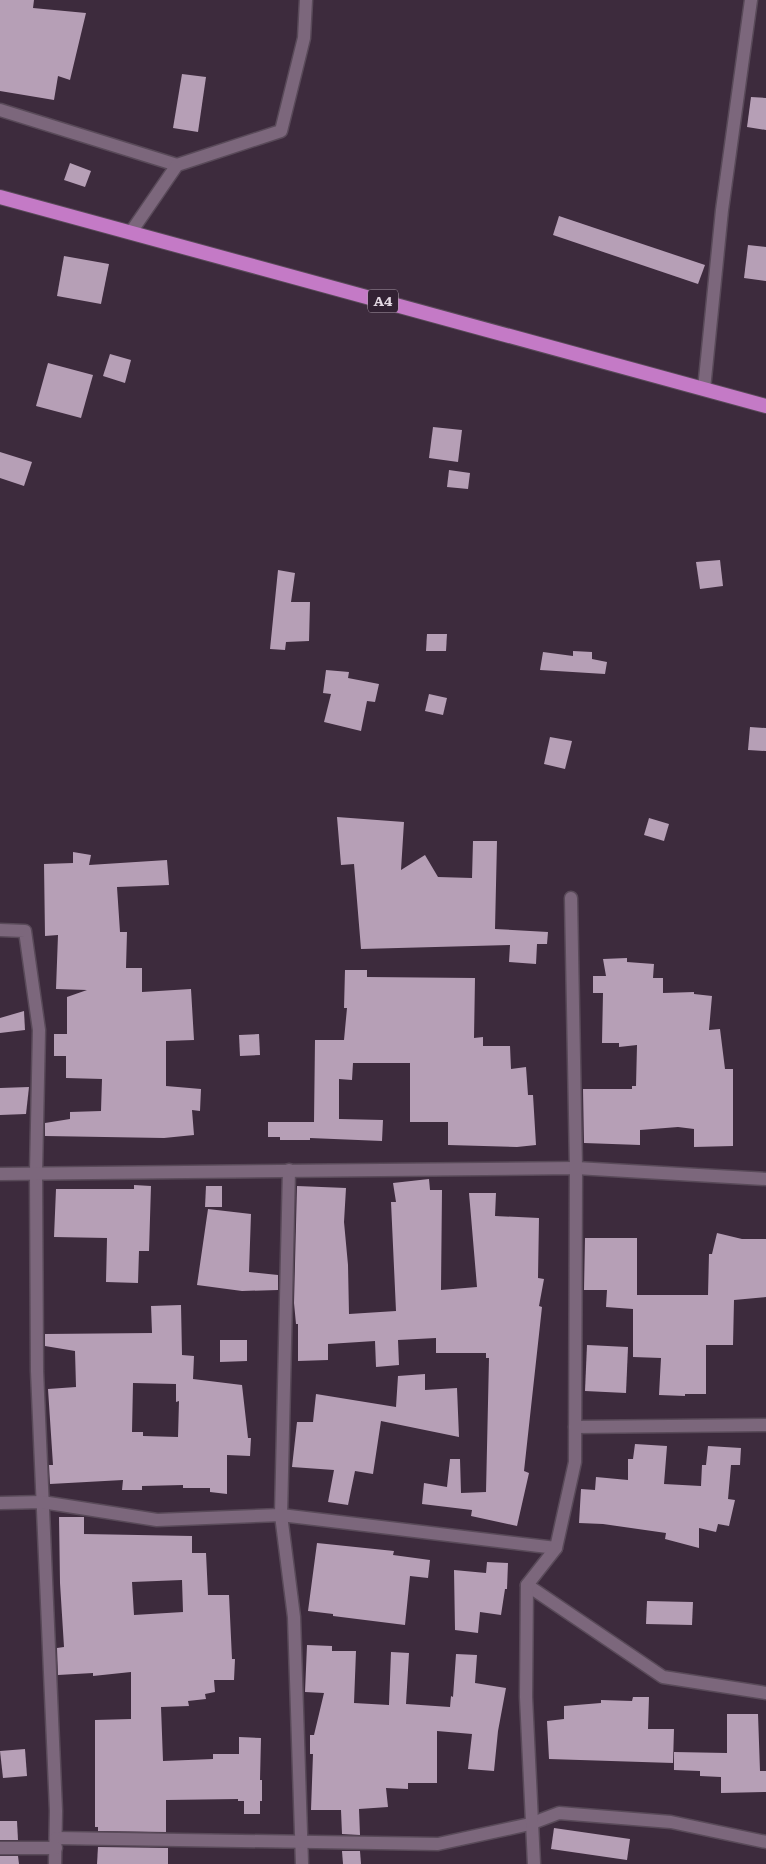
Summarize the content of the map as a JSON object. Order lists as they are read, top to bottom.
{
  "streets": {
    "highway": ["A4"]
  }
}
